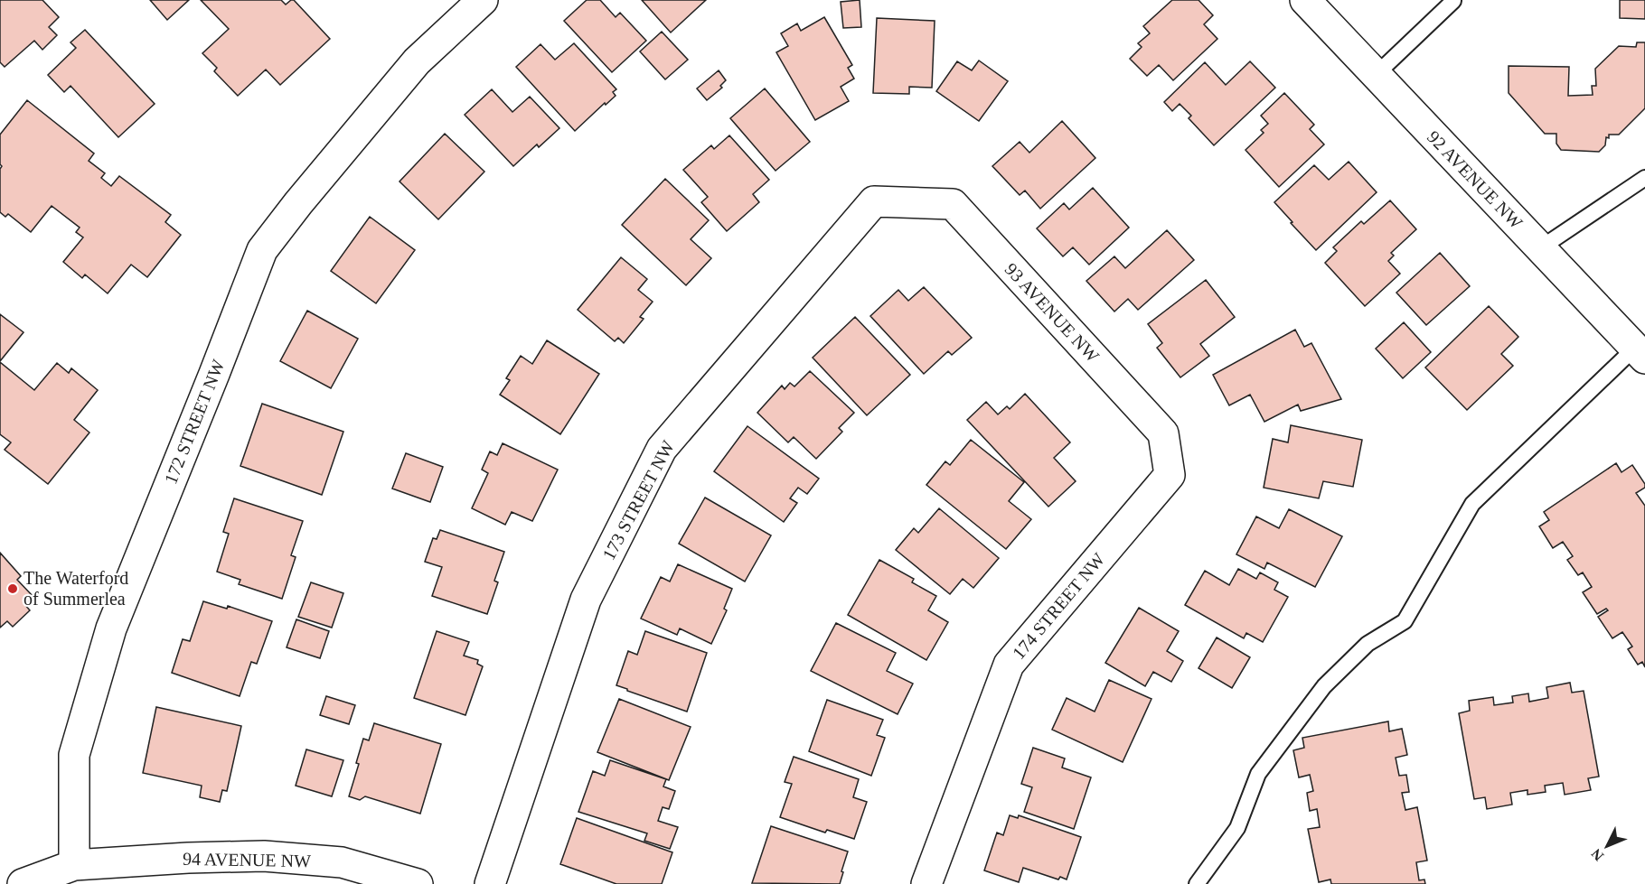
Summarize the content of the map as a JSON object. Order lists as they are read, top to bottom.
{
  "streets": {
    "street": [
      "92 AVENUE NW",
      "93 AVENUE NW",
      "172 STREET NW",
      "173 STREET NW",
      "174 STREET NW",
      "94 AVENUE NW"
    ]
  },
  "crossings": [
    ["93 AVENUE NW", "173 STREET NW"],
    ["93 AVENUE NW", "174 STREET NW"],
    ["172 STREET NW", "94 AVENUE NW"]
  ],
  "places": ["The Waterford of Summerlea"],
  "north": "bottom left"
}
